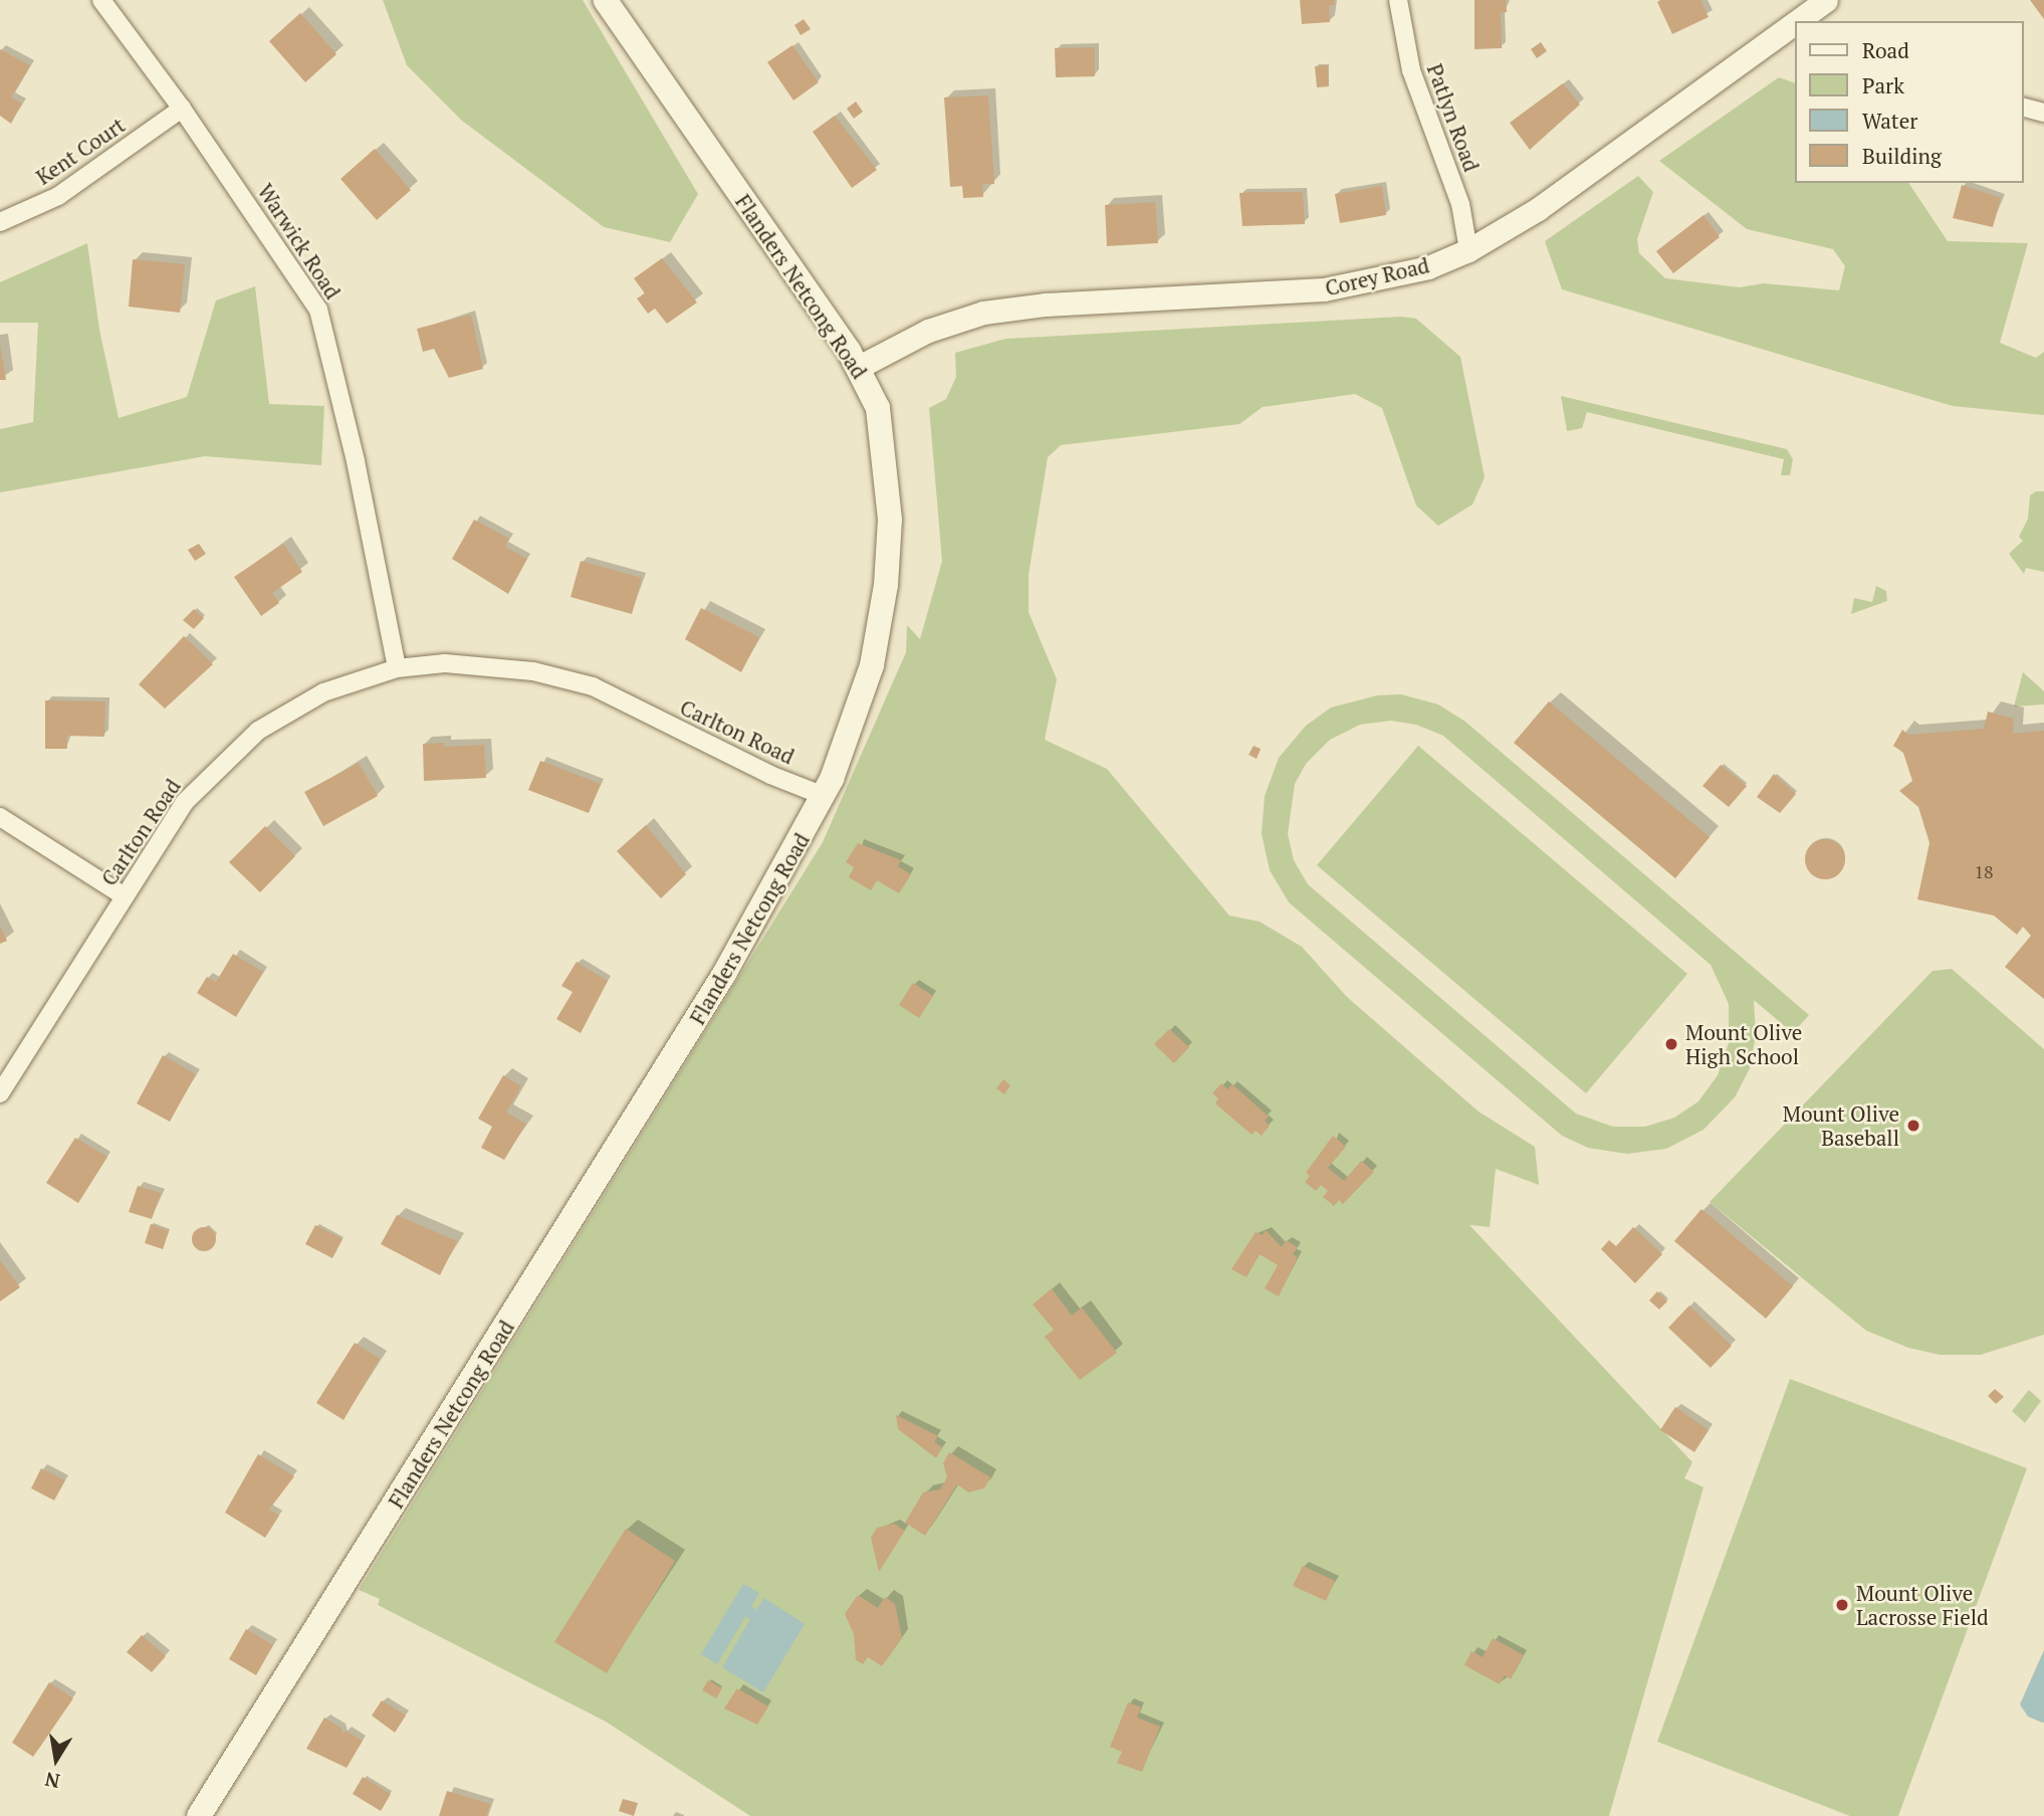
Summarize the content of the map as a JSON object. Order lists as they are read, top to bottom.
{
  "streets": {
    "main road": ["Flanders Netcong Road"],
    "street": [
      "Patlyn Road",
      "Kent Court",
      "Warwick Road",
      "Corey Road",
      "Carlton Road"
    ]
  },
  "crossings": [
    ["Patlyn Road", "Corey Road"],
    ["Kent Court", "Warwick Road"],
    ["Warwick Road", "Carlton Road"],
    ["Corey Road", "Flanders Netcong Road"],
    ["Flanders Netcong Road", "Carlton Road"]
  ],
  "places": ["Mount Olive High School", "Mount Olive Baseball", "Mount Olive Lacrosse Field"],
  "house_numbers": ["18"],
  "legend": [
    "Road",
    "Park",
    "Water",
    "Building"
  ],
  "north": "bottom"
}
